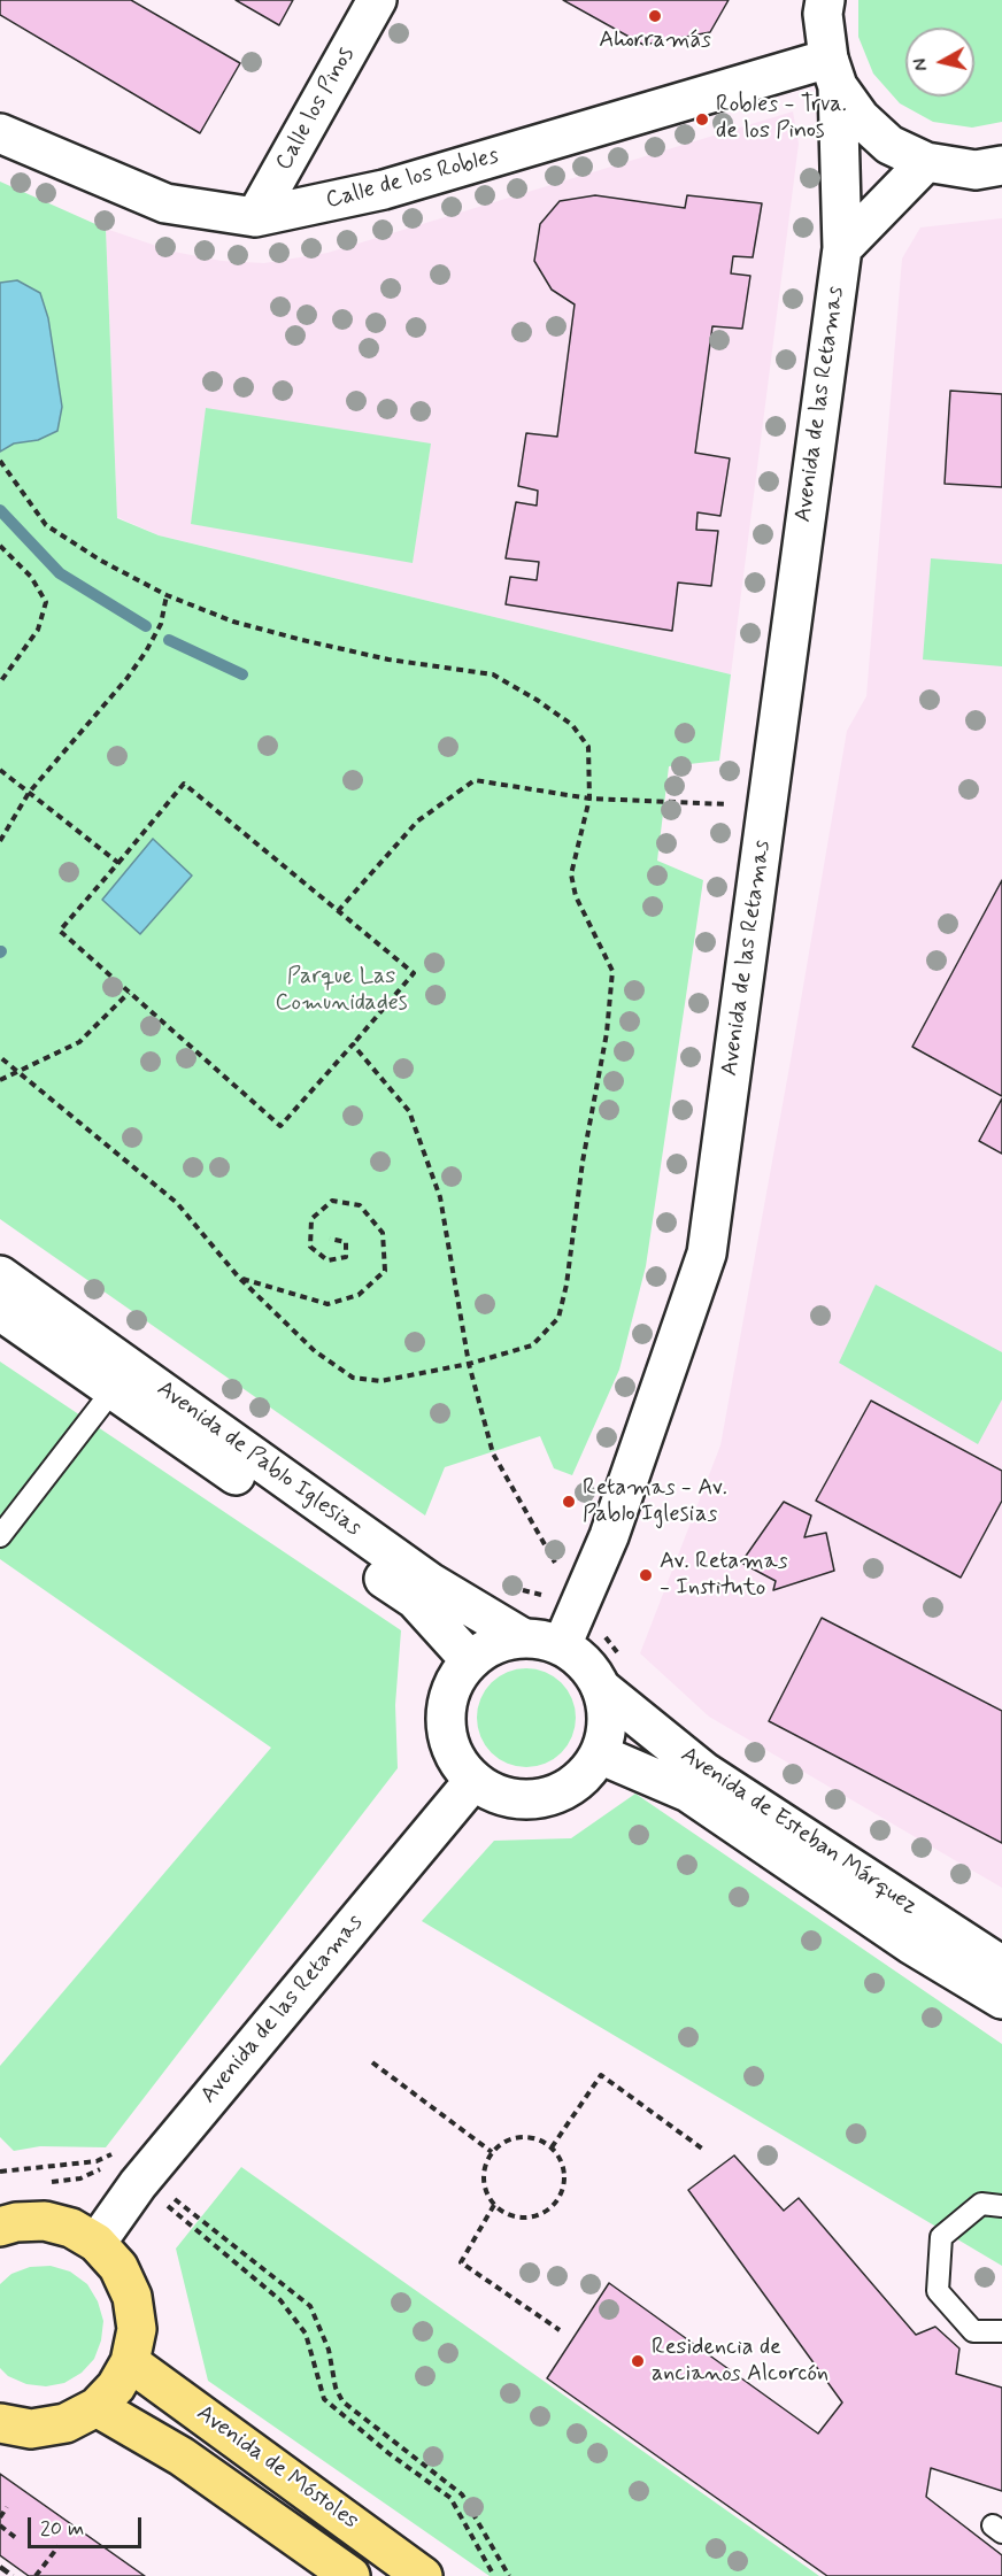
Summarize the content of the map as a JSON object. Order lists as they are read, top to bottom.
{
  "streets": {
    "main road": ["Avenida de Móstoles"],
    "street": [
      "Calle los Pinos",
      "Calle de los Robles",
      "Avenida de las Retamas",
      "Avenida de Pablo Iglesias",
      "Avenida de Esteban Márquez"
    ]
  },
  "crossings": [
    ["Calle los Pinos", "Calle de los Robles"],
    ["Calle de los Robles", "Avenida de las Retamas"],
    ["Avenida de las Retamas", "Avenida de Pablo Iglesias"],
    ["Avenida de las Retamas", "Avenida de Esteban Márquez"],
    ["Avenida de Pablo Iglesias", "Avenida de Esteban Márquez"]
  ],
  "parks": ["Parque Las Comunidades"],
  "places": [
    "Ahorramás",
    "Robles - Trva. de los Pinos",
    "Retamas - Av. Pablo Iglesias",
    "Av. Retamas - Instituto",
    "Residencia de ancianos Alcorcón"
  ],
  "scale_bar": "20 m",
  "north": "left"
}
